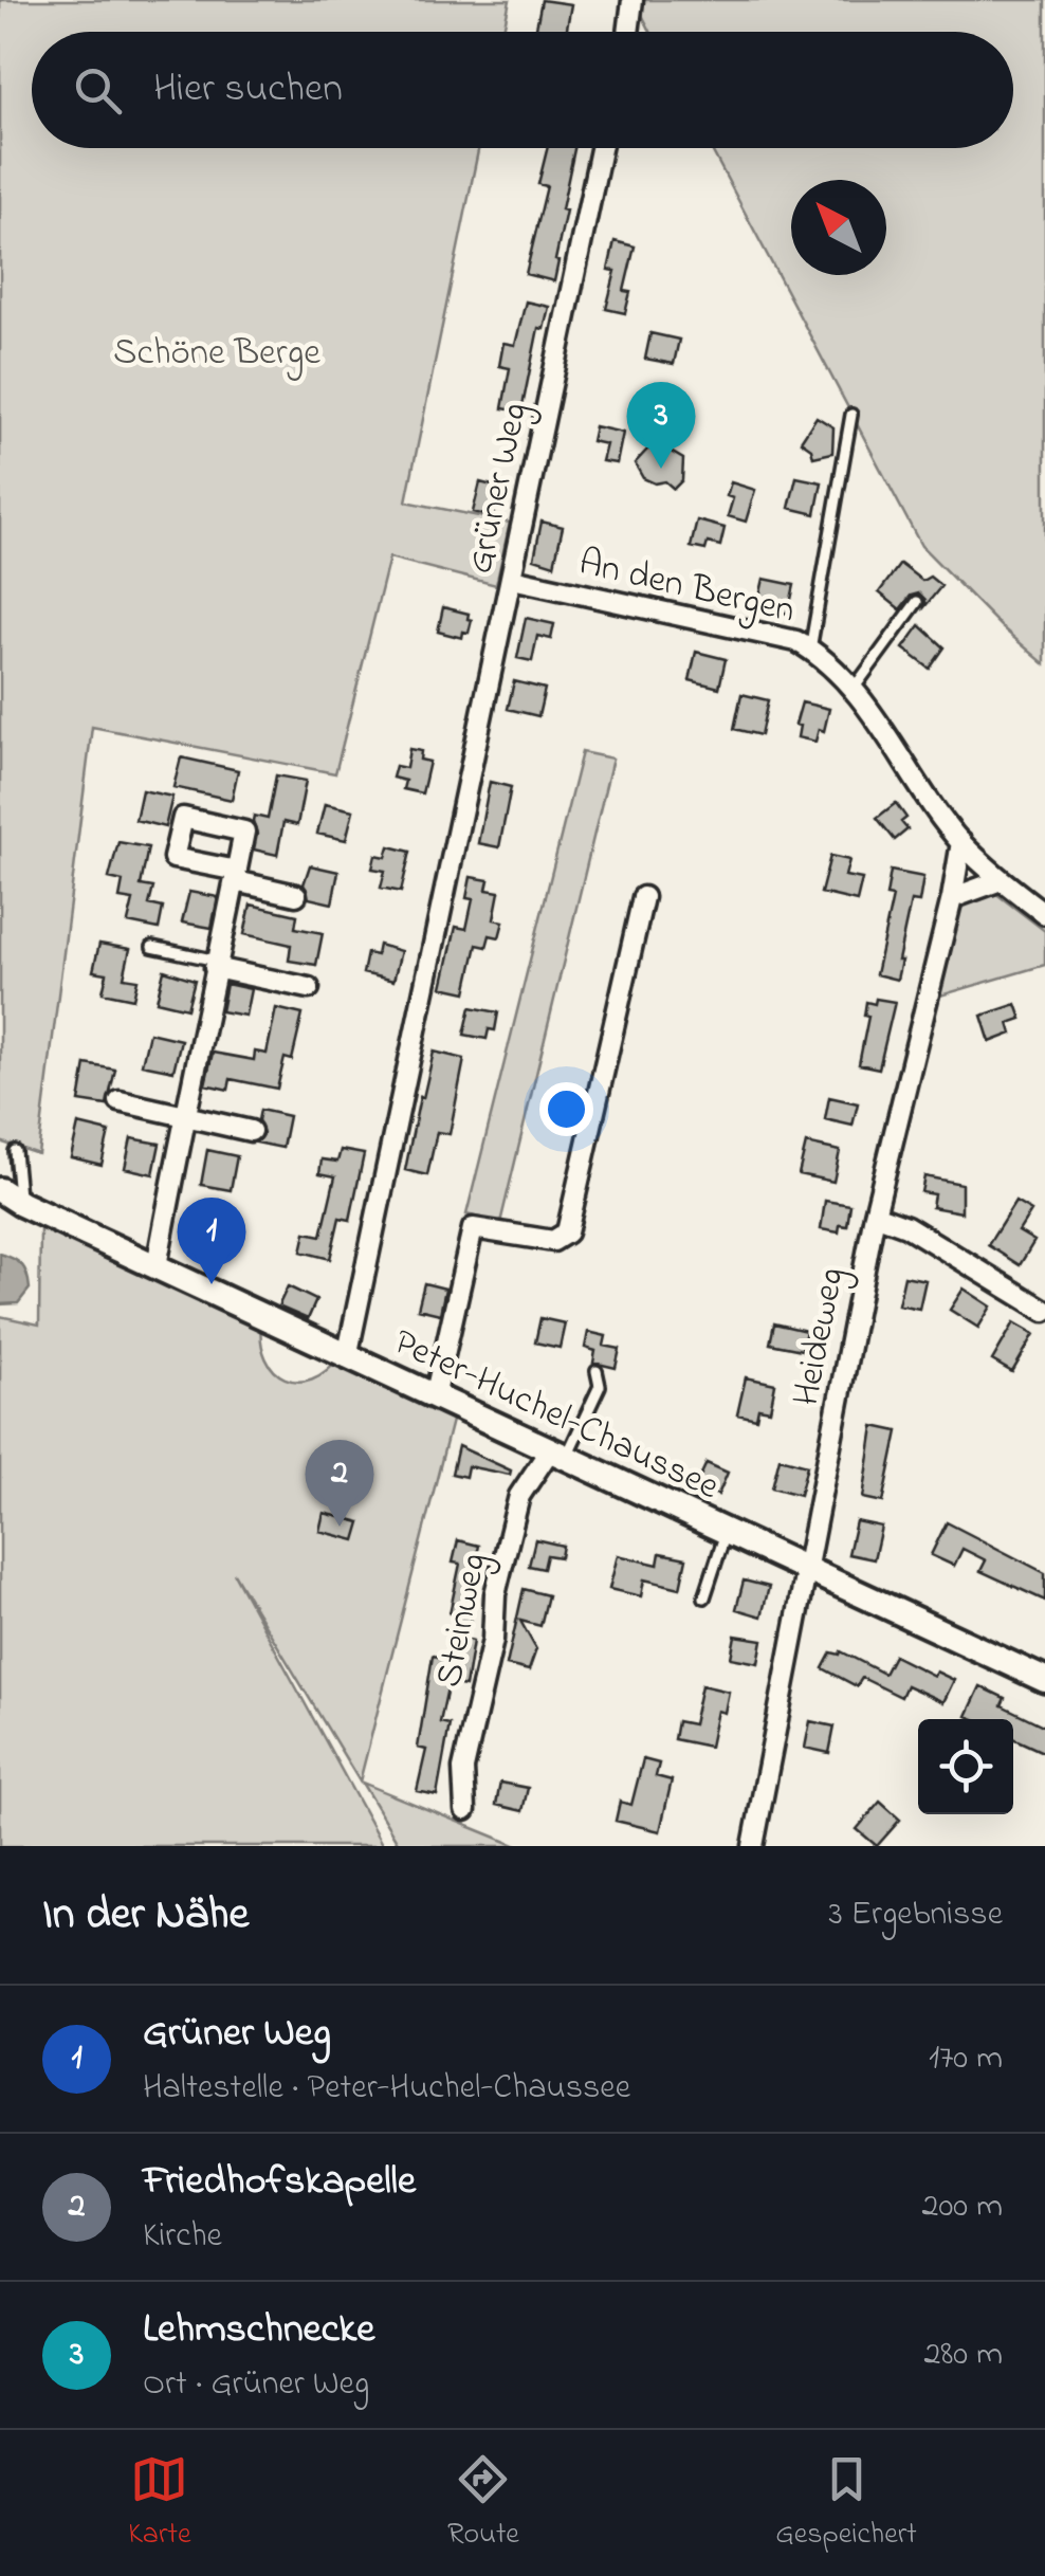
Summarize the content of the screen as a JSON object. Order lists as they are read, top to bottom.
{
  "streets": {
    "street": [
      "Grüner Weg",
      "An den Bergen",
      "Heideweg",
      "Peter-Huchel-Chaussee",
      "Steinweg"
    ]
  },
  "crossings": [
    ["Grüner Weg", "An den Bergen"],
    ["Grüner Weg", "Peter-Huchel-Chaussee"],
    ["An den Bergen", "Heideweg"],
    ["Heideweg", "Peter-Huchel-Chaussee"],
    ["Peter-Huchel-Chaussee", "Steinweg"]
  ],
  "parks": ["Schöne Berge"],
  "north": "top left",
  "page": {
    "search": "Hier suchen",
    "pins": ["3", "1", "2"],
    "heading": ["In der Nähe", "3 Ergebnisse"],
    "list": [
      {
        "mark": "1",
        "name": "Grüner Weg",
        "note": "Haltestelle · Peter-Huchel-Chaussee",
        "value": "170 m"
      },
      {
        "mark": "2",
        "name": "Friedhofskapelle",
        "note": "Kirche",
        "value": "200 m"
      },
      {
        "mark": "3",
        "name": "Lehmschnecke",
        "note": "Ort · Grüner Weg",
        "value": "280 m"
      }
    ],
    "nav": ["Karte", "Route", "Gespeichert"]
  }
}
